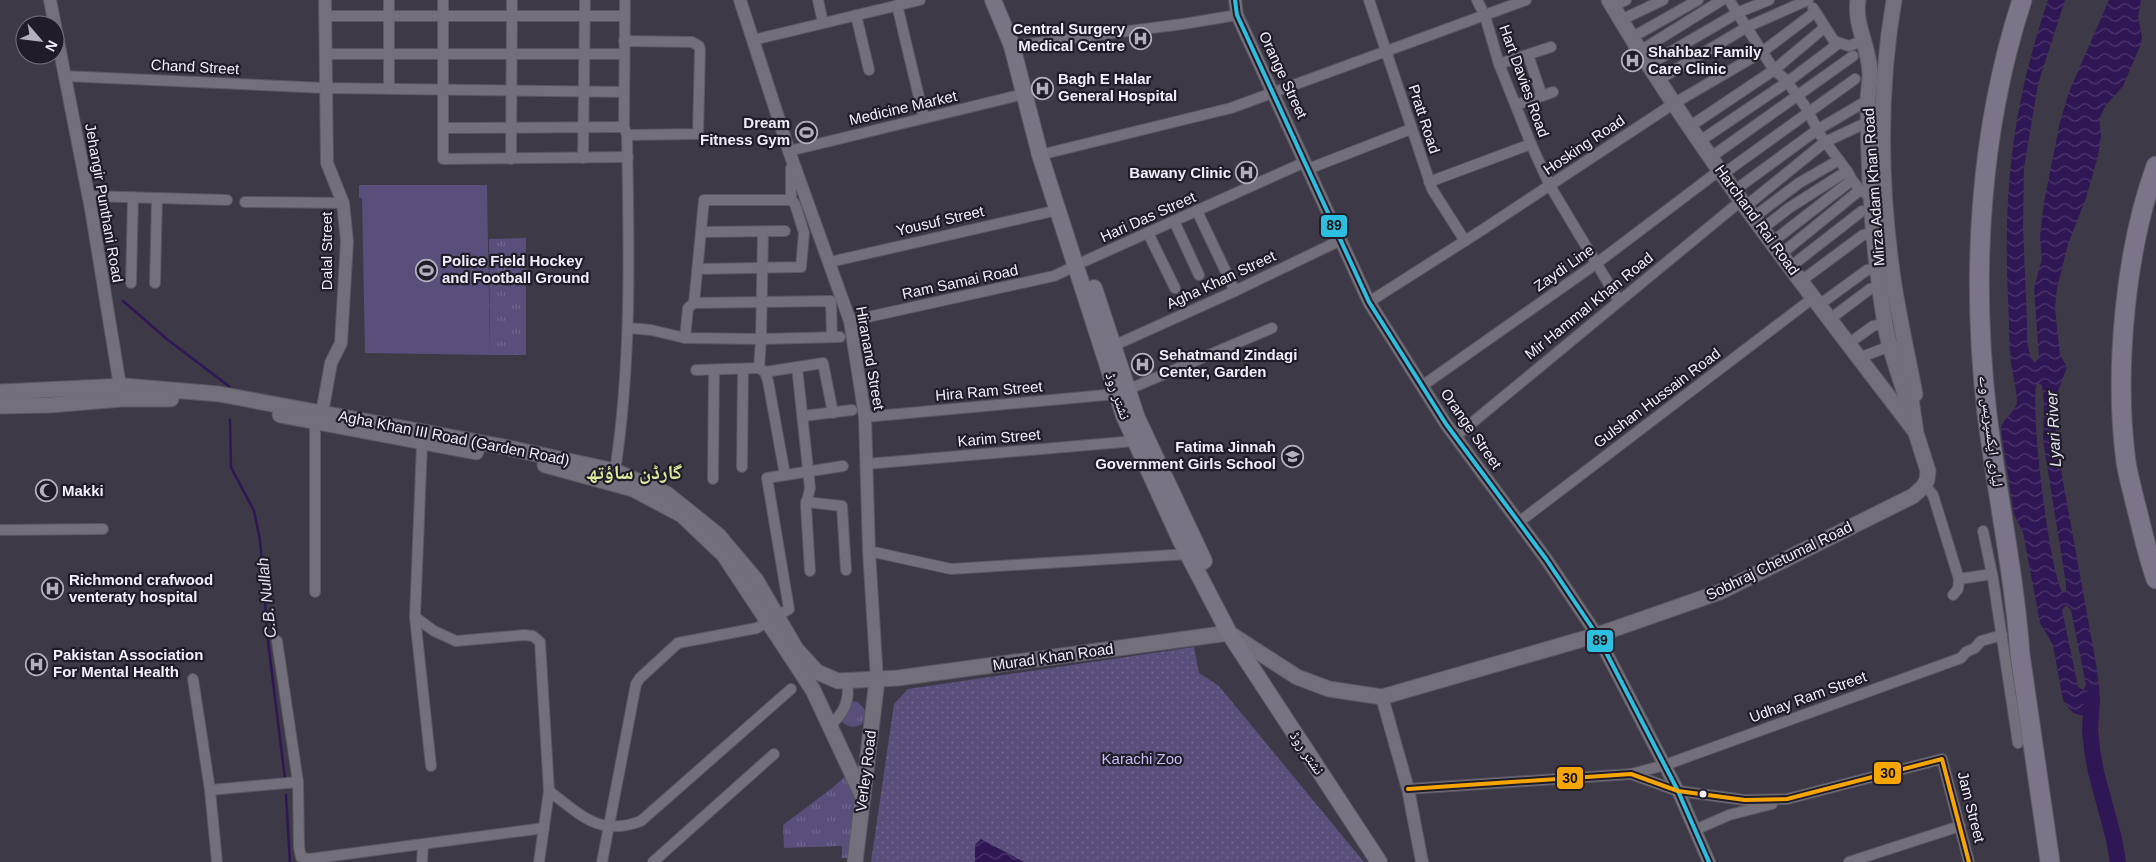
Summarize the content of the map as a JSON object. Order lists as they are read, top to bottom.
{
  "streets": {
    "highway": ["لیاری ایکسپریس وے"],
    "main road": [
      "Mirza Adam Khan Road",
      "Harchand Rai Road",
      "نشتر روڈ",
      "Agha Khan III Road (Garden Road)",
      "Sobhraj Chetumal Road",
      "Murad Khan Road",
      "Verley Road"
    ],
    "street": [
      "Chand Street",
      "Orange Street",
      "Hart Davies Road",
      "Medicine Market",
      "Pratt Road",
      "Hosking Road",
      "Jehangir Punthani Road",
      "Hari Das Street",
      "Yousuf Street",
      "Dalal Street",
      "Zaydi Line",
      "Agha Khan Street",
      "Ram Samai Road",
      "Mir Hammal Khan Road",
      "Hiranand Street",
      "Hira Ram Street",
      "Gulshan Hussain Road",
      "Karim Street",
      "Udhay Ram Street",
      "Jam Street"
    ]
  },
  "crossings": [
    ["Chand Street", "Jehangir Punthani Road"],
    ["Chand Street", "Dalal Street"],
    ["Orange Street", "Hosking Road"],
    ["Orange Street", "Hari Das Street"],
    ["Orange Street", "Zaydi Line"],
    ["Orange Street", "Agha Khan Street"],
    ["Orange Street", "Mir Hammal Khan Road"],
    ["Orange Street", "Gulshan Hussain Road"],
    ["Orange Street", "Sobhraj Chetumal Road"],
    ["Orange Street", "Udhay Ram Street"],
    ["Hart Davies Road", "Hosking Road"],
    ["Hart Davies Road", "Zaydi Line"],
    ["Hart Davies Road", "Mir Hammal Khan Road"],
    ["Medicine Market", "Hiranand Street"],
    ["Medicine Market", "نشتر روڈ"],
    ["Pratt Road", "Hosking Road"],
    ["Pratt Road", "Hari Das Street"],
    ["Hosking Road", "Harchand Rai Road"],
    ["Mirza Adam Khan Road", "Harchand Rai Road"],
    ["Mirza Adam Khan Road", "Gulshan Hussain Road"],
    ["Mirza Adam Khan Road", "Sobhraj Chetumal Road"],
    ["Jehangir Punthani Road", "Agha Khan III Road (Garden Road)"],
    ["Hari Das Street", "Ram Samai Road"],
    ["Hari Das Street", "نشتر روڈ"],
    ["Harchand Rai Road", "Zaydi Line"],
    ["Harchand Rai Road", "Mir Hammal Khan Road"],
    ["Harchand Rai Road", "Gulshan Hussain Road"],
    ["Yousuf Street", "Hiranand Street"],
    ["Yousuf Street", "نشتر روڈ"],
    ["Dalal Street", "Agha Khan III Road (Garden Road)"],
    ["Agha Khan Street", "نشتر روڈ"],
    ["Ram Samai Road", "Hiranand Street"],
    ["Ram Samai Road", "نشتر روڈ"],
    ["Hiranand Street", "Hira Ram Street"],
    ["Hiranand Street", "Agha Khan III Road (Garden Road)"],
    ["Hiranand Street", "Karim Street"],
    ["Hiranand Street", "Murad Khan Road"],
    ["Hiranand Street", "Verley Road"],
    ["Hira Ram Street", "نشتر روڈ"],
    ["نشتر روڈ", "Karim Street"],
    ["نشتر روڈ", "Murad Khan Road"],
    ["Agha Khan III Road (Garden Road)", "Murad Khan Road"],
    ["Agha Khan III Road (Garden Road)", "Verley Road"],
    ["Murad Khan Road", "Verley Road"]
  ],
  "districts": ["گارڈن ساؤتھ"],
  "water": ["Lyari River", "C.B. Nullah"],
  "parks": ["Karachi Zoo"],
  "places": {
    "hospital": [
      "Central Surgery Medical Centre",
      "Shahbaz Family Care Clinic",
      "Bagh E Halar General Hospital",
      "Bawany Clinic",
      "Sehatmand Zindagi Center, Garden",
      "Richmond crafwood venteraty hospital",
      "Pakistan Association For Mental Health"
    ],
    "sports": ["Dream Fitness Gym", "Police Field Hockey and Football Ground"],
    "school or university": ["Fatima Jinnah Government Girls School"],
    "mosque": ["Makki"]
  },
  "lines": ["transit line 89", "transit line 30"],
  "north": "bottom right"
}
